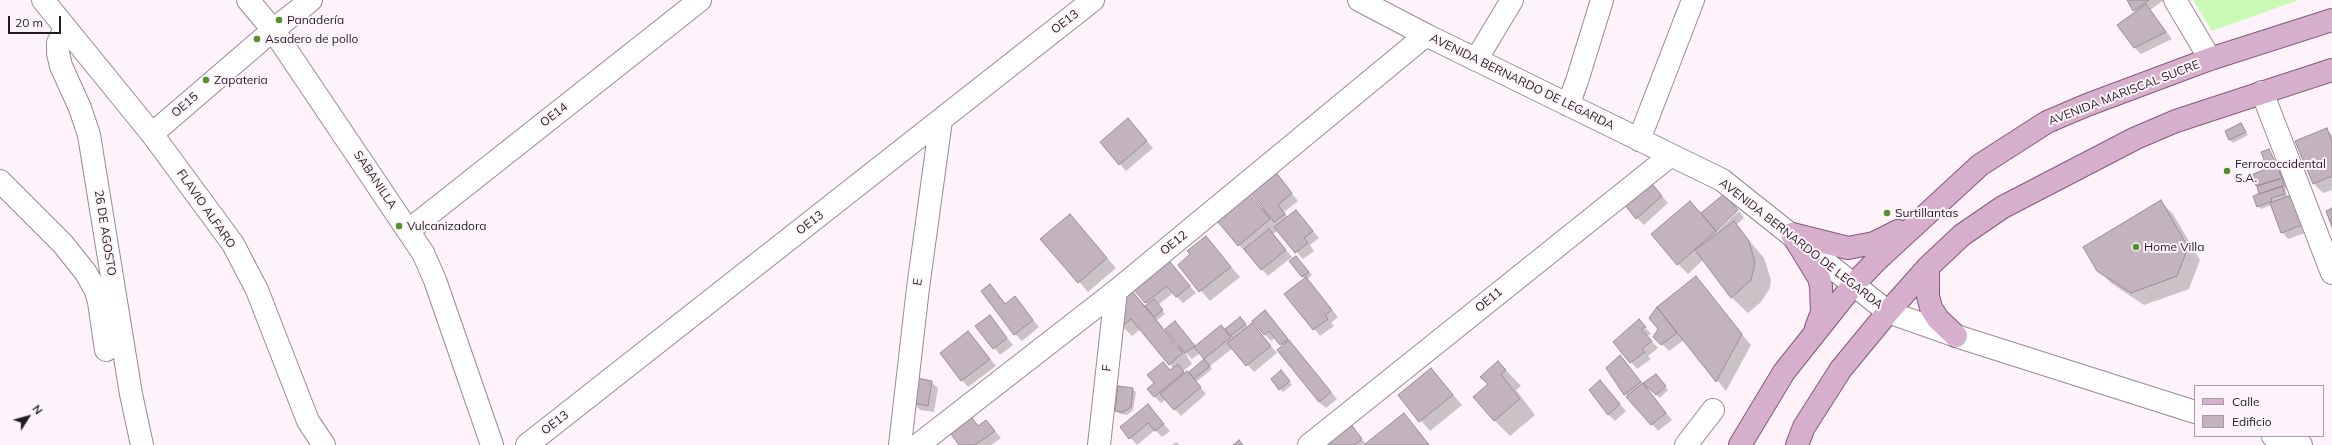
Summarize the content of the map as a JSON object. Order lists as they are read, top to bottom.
{
  "streets": {
    "main road": ["AVENIDA MARISCAL SUCRE"],
    "street": [
      "OE13",
      "AVENIDA BERNARDO DE LEGARDA",
      "OE15",
      "OE14",
      "SABANILLA",
      "FLAVIO ALFARO",
      "26 DE AGOSTO",
      "OE12",
      "E",
      "OE11",
      "F"
    ]
  },
  "crossings": [
    ["OE13", "E"],
    ["AVENIDA BERNARDO DE LEGARDA", "AVENIDA MARISCAL SUCRE"],
    ["AVENIDA BERNARDO DE LEGARDA", "OE12"],
    ["AVENIDA BERNARDO DE LEGARDA", "OE11"],
    ["OE15", "SABANILLA"],
    ["OE15", "FLAVIO ALFARO"],
    ["OE14", "SABANILLA"],
    ["FLAVIO ALFARO", "26 DE AGOSTO"],
    ["OE12", "F"]
  ],
  "places": [
    "Panadería",
    "Asadero de pollo",
    "Zapateria",
    "Ferrococcidental S.A.",
    "Surtillantas",
    "Vulcanizadora",
    "Home Villa"
  ],
  "legend": ["Calle", "Edificio"],
  "scale_bar": "20 m",
  "north": "top right"
}
